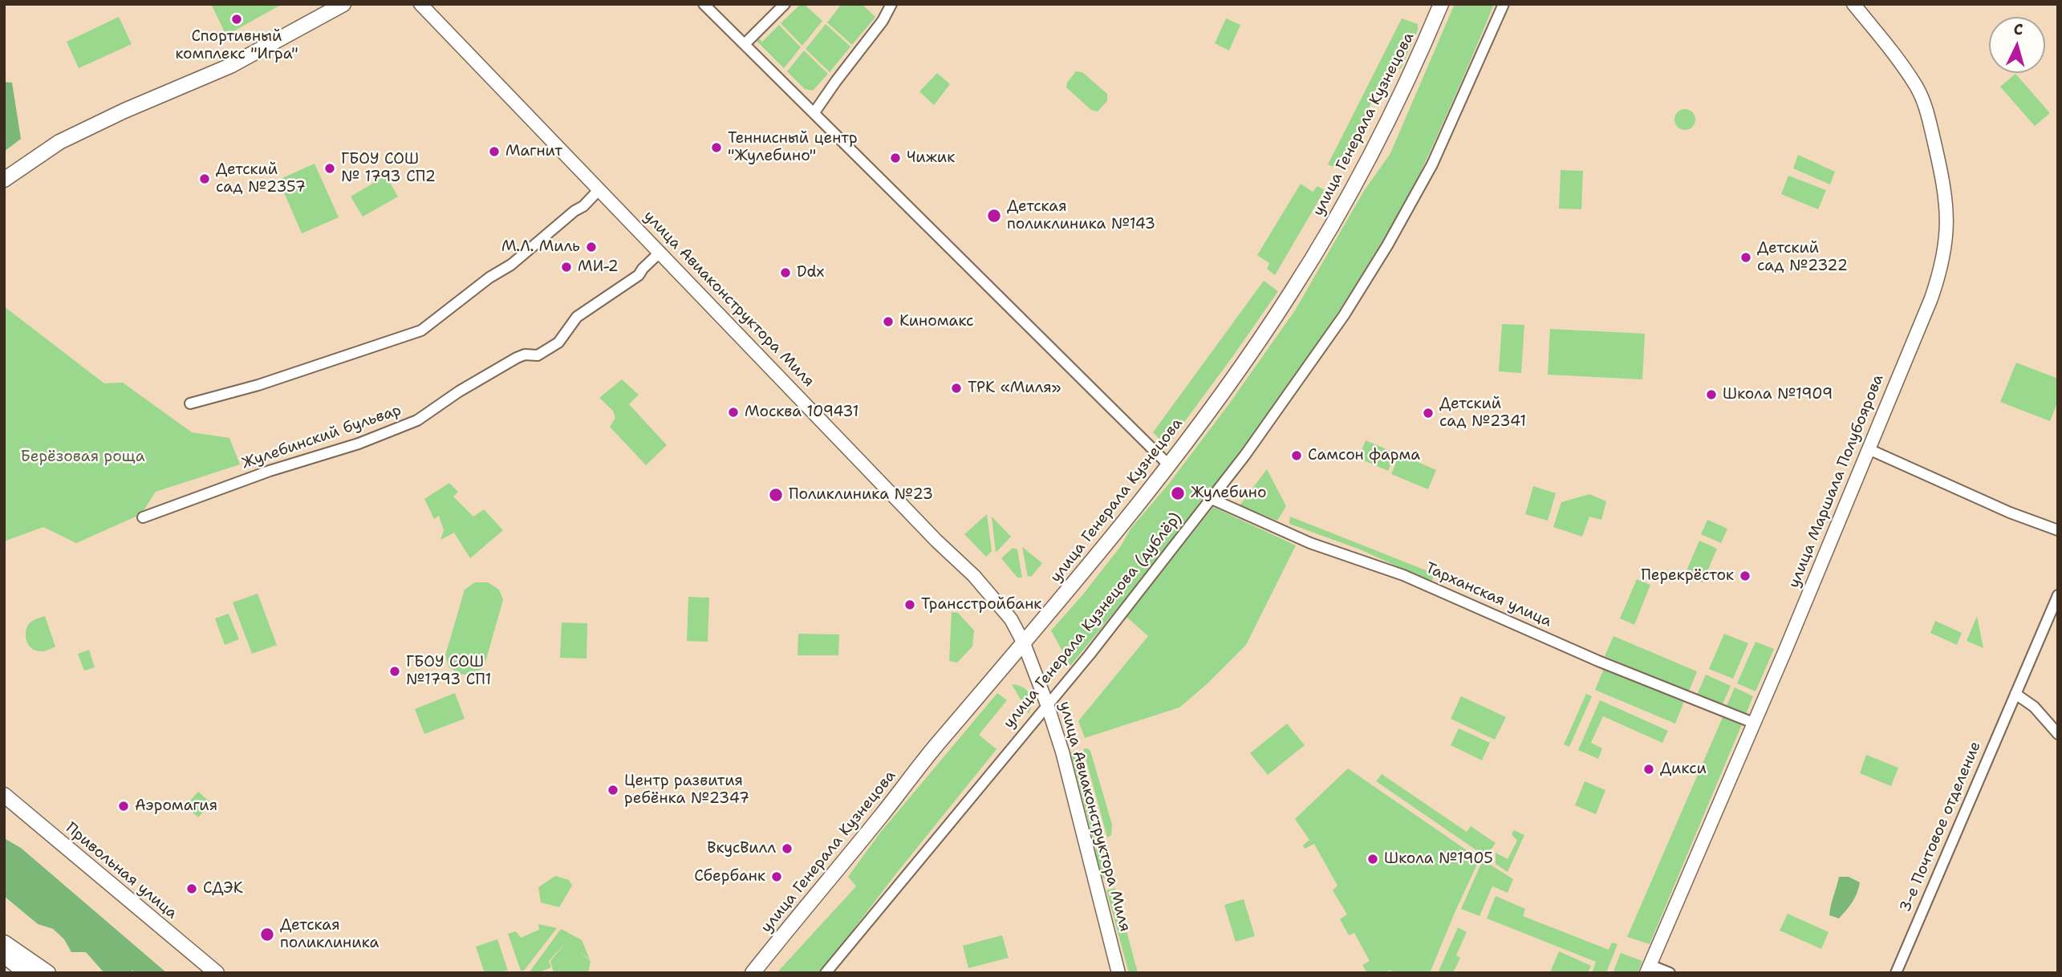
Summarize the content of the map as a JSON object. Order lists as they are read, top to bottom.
{
  "streets": {
    "main road": ["улица Генерала Кузнецова", "Привольная улица"],
    "street": [
      "улица Авиаконструктора Миля",
      "Жулебинский бульвар",
      "улица Маршала Полубоярова",
      "Тарханская улица",
      "улица Генерала Кузнецова (дублёр)",
      "3-е Почтовое отделение"
    ]
  },
  "crossings": [
    ["улица Генерала Кузнецова", "улица Авиаконструктора Миля"],
    ["улица Авиаконструктора Миля", "Жулебинский бульвар"],
    ["улица Авиаконструктора Миля", "улица Генерала Кузнецова (дублёр)"],
    ["улица Маршала Полубоярова", "Тарханская улица"],
    ["Тарханская улица", "улица Генерала Кузнецова (дублёр)"]
  ],
  "parks": ["Берёзовая роща"],
  "places": [
    "Спортивный комплекс \"Игра\"",
    "Теннисный центр \"Жулебино\"",
    "Магнит",
    "Чижик",
    "ГБОУ СОШ № 1793 СП2",
    "Детский сад №2357",
    "Детская поликлиника №143",
    "М.Л. Миль",
    "Детский сад №2322",
    "МИ-2",
    "Ddx",
    "Киномакс",
    "ТРК «Миля»",
    "Школа №1909",
    "Москва 109431",
    "Детский сад №2341",
    "Самсон фарма",
    "Жулебино",
    "Поликлиника №23",
    "Перекрёсток",
    "Трансстройбанк",
    "ГБОУ СОШ №1793 СП1",
    "Дикси",
    "Центр развития ребёнка №2347",
    "Аэромагия",
    "ВкусВилл",
    "Школа №1905",
    "Сбербанк",
    "СДЭК",
    "Детская поликлиника"
  ],
  "north": "top"
}
